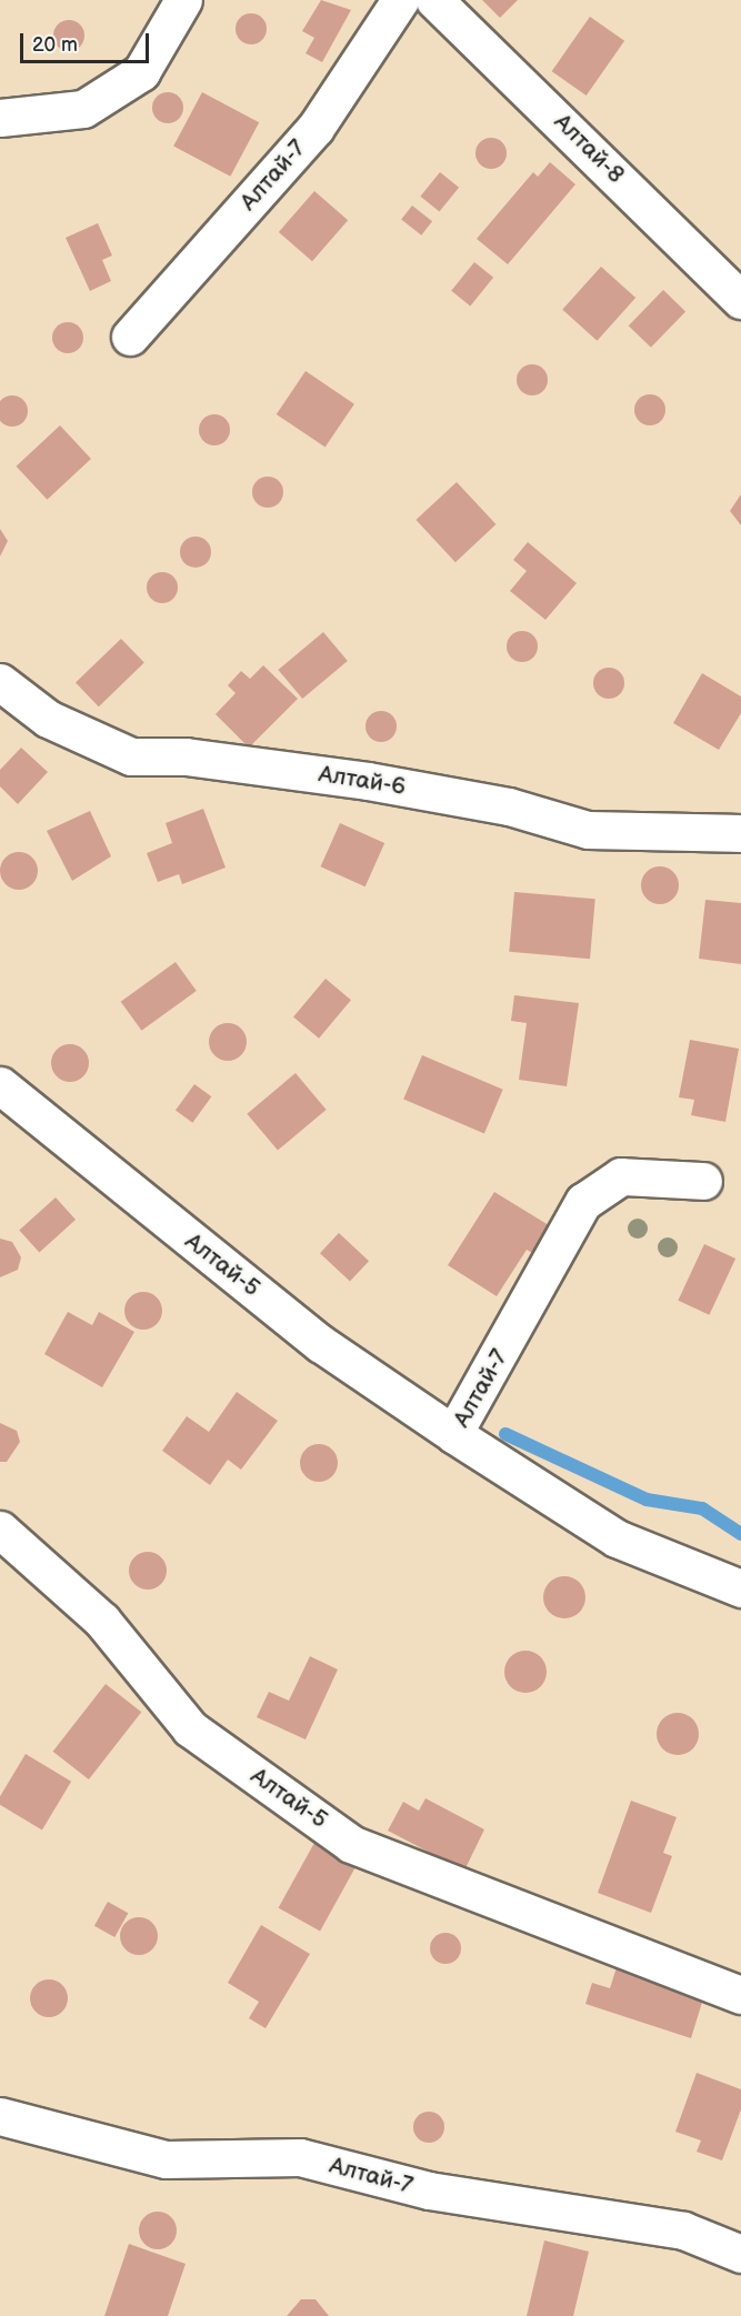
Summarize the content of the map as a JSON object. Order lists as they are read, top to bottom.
{
  "streets": {
    "street": [
      "Алтай-8",
      "Алтай-7",
      "Алтай-6",
      "Алтай-5"
    ]
  },
  "crossings": [
    ["Алтай-7", "Алтай-5"]
  ],
  "scale_bar": "20 m"
}
